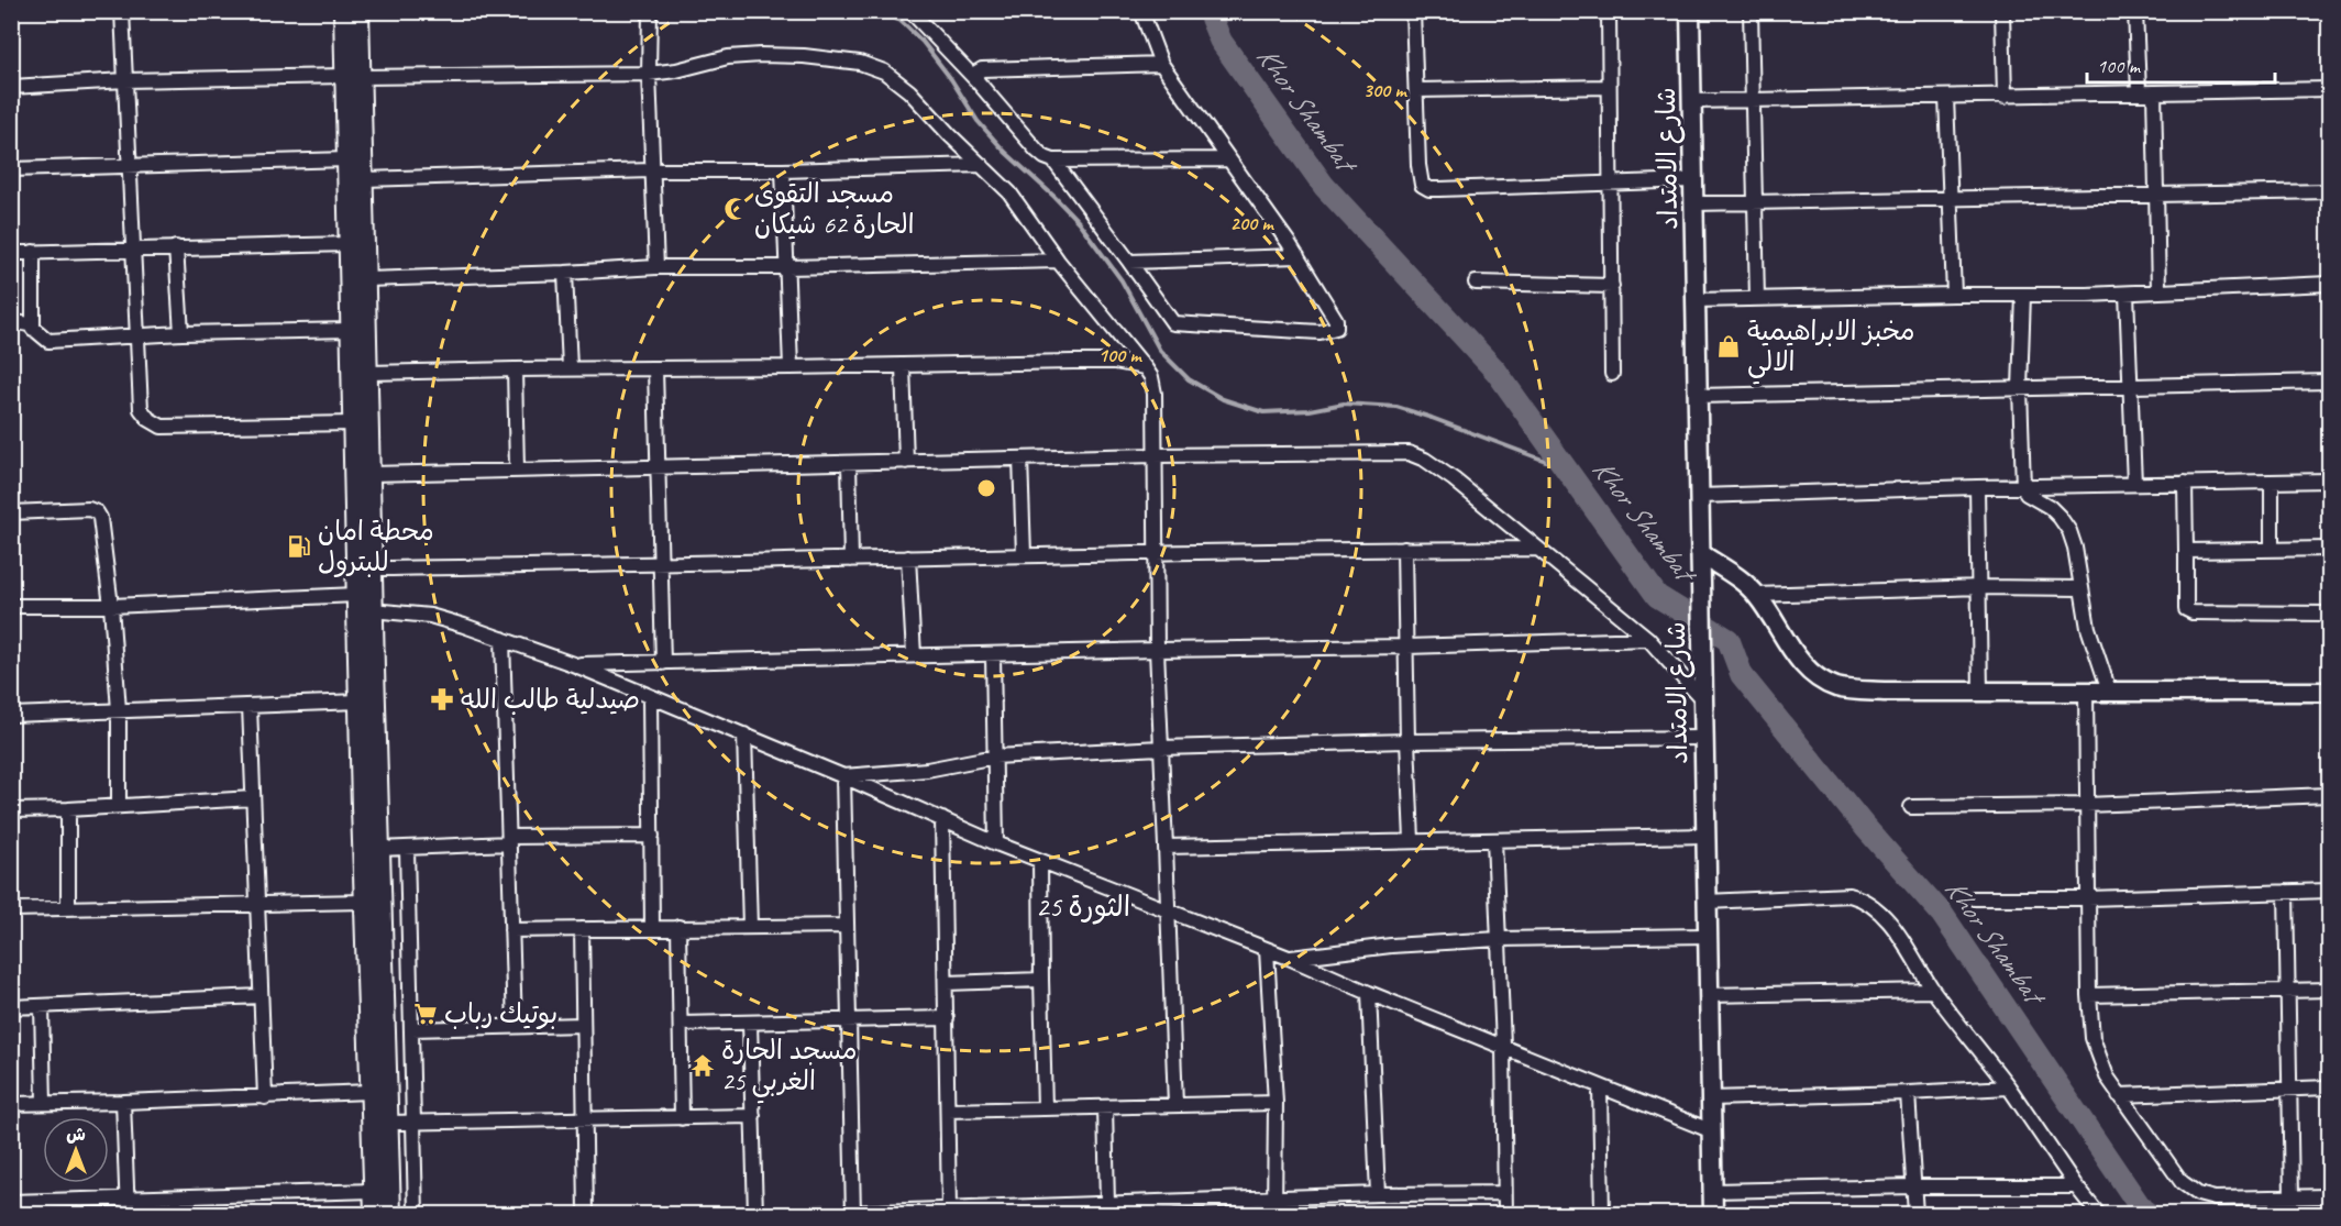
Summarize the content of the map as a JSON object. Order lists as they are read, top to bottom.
{
  "streets": {
    "street": ["شارع الامتداد"]
  },
  "districts": ["الثورة 25"],
  "water": ["Khor Shambat"],
  "places": {
    "mosque": ["مسجد التقوى الحارة 62 شيكان"],
    "shop": ["مخبز الابراهيمية الالي"],
    "fuel station": ["محطة امان للبترول"],
    "pharmacy": ["صيدلية طالب الله"],
    "supermarket": ["بوتيك رباب"],
    "temple": ["مسجد الحارة 25 الغربي"]
  },
  "scale_bar": "100 m",
  "north": "top",
  "rings": ["300 m", "200 m", "100 m"]
}
